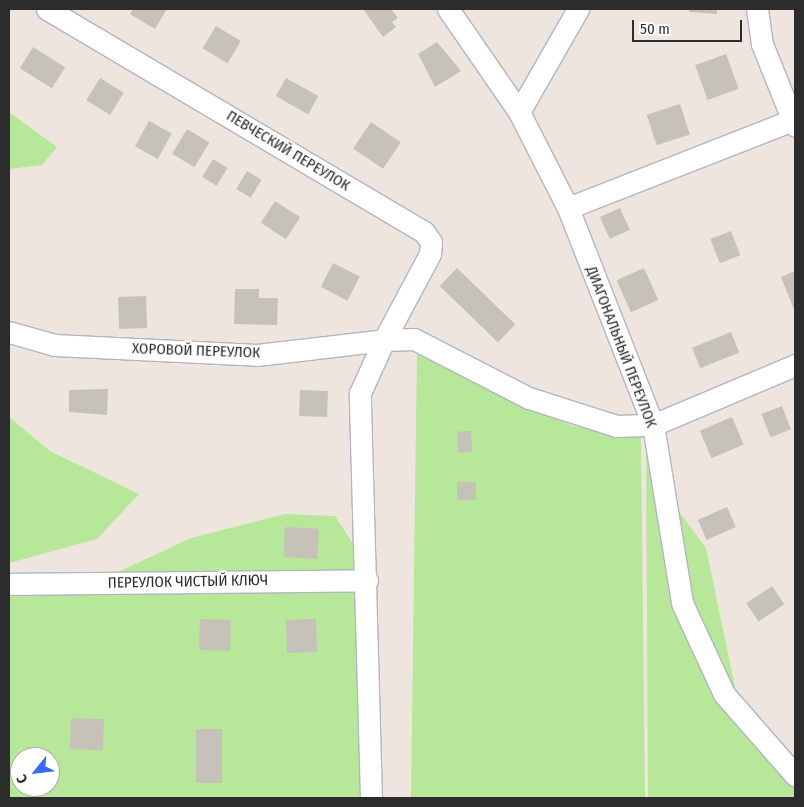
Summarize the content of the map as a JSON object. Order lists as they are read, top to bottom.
{
  "streets": {
    "street": [
      "ПЕВЧЕСКИЙ ПЕРЕУЛОК",
      "ДИАГОНАЛЬНЫЙ ПЕРЕУЛОК",
      "ХОРОВОЙ ПЕРЕУЛОК",
      "ПЕРЕУЛОК ЧИСТЫЙ КЛЮЧ"
    ]
  },
  "crossings": [
    ["ПЕВЧЕСКИЙ ПЕРЕУЛОК", "ХОРОВОЙ ПЕРЕУЛОК"],
    ["ПЕВЧЕСКИЙ ПЕРЕУЛОК", "ПЕРЕУЛОК ЧИСТЫЙ КЛЮЧ"],
    ["ДИАГОНАЛЬНЫЙ ПЕРЕУЛОК", "ХОРОВОЙ ПЕРЕУЛОК"]
  ],
  "scale_bar": "50 m",
  "north": "bottom left"
}
